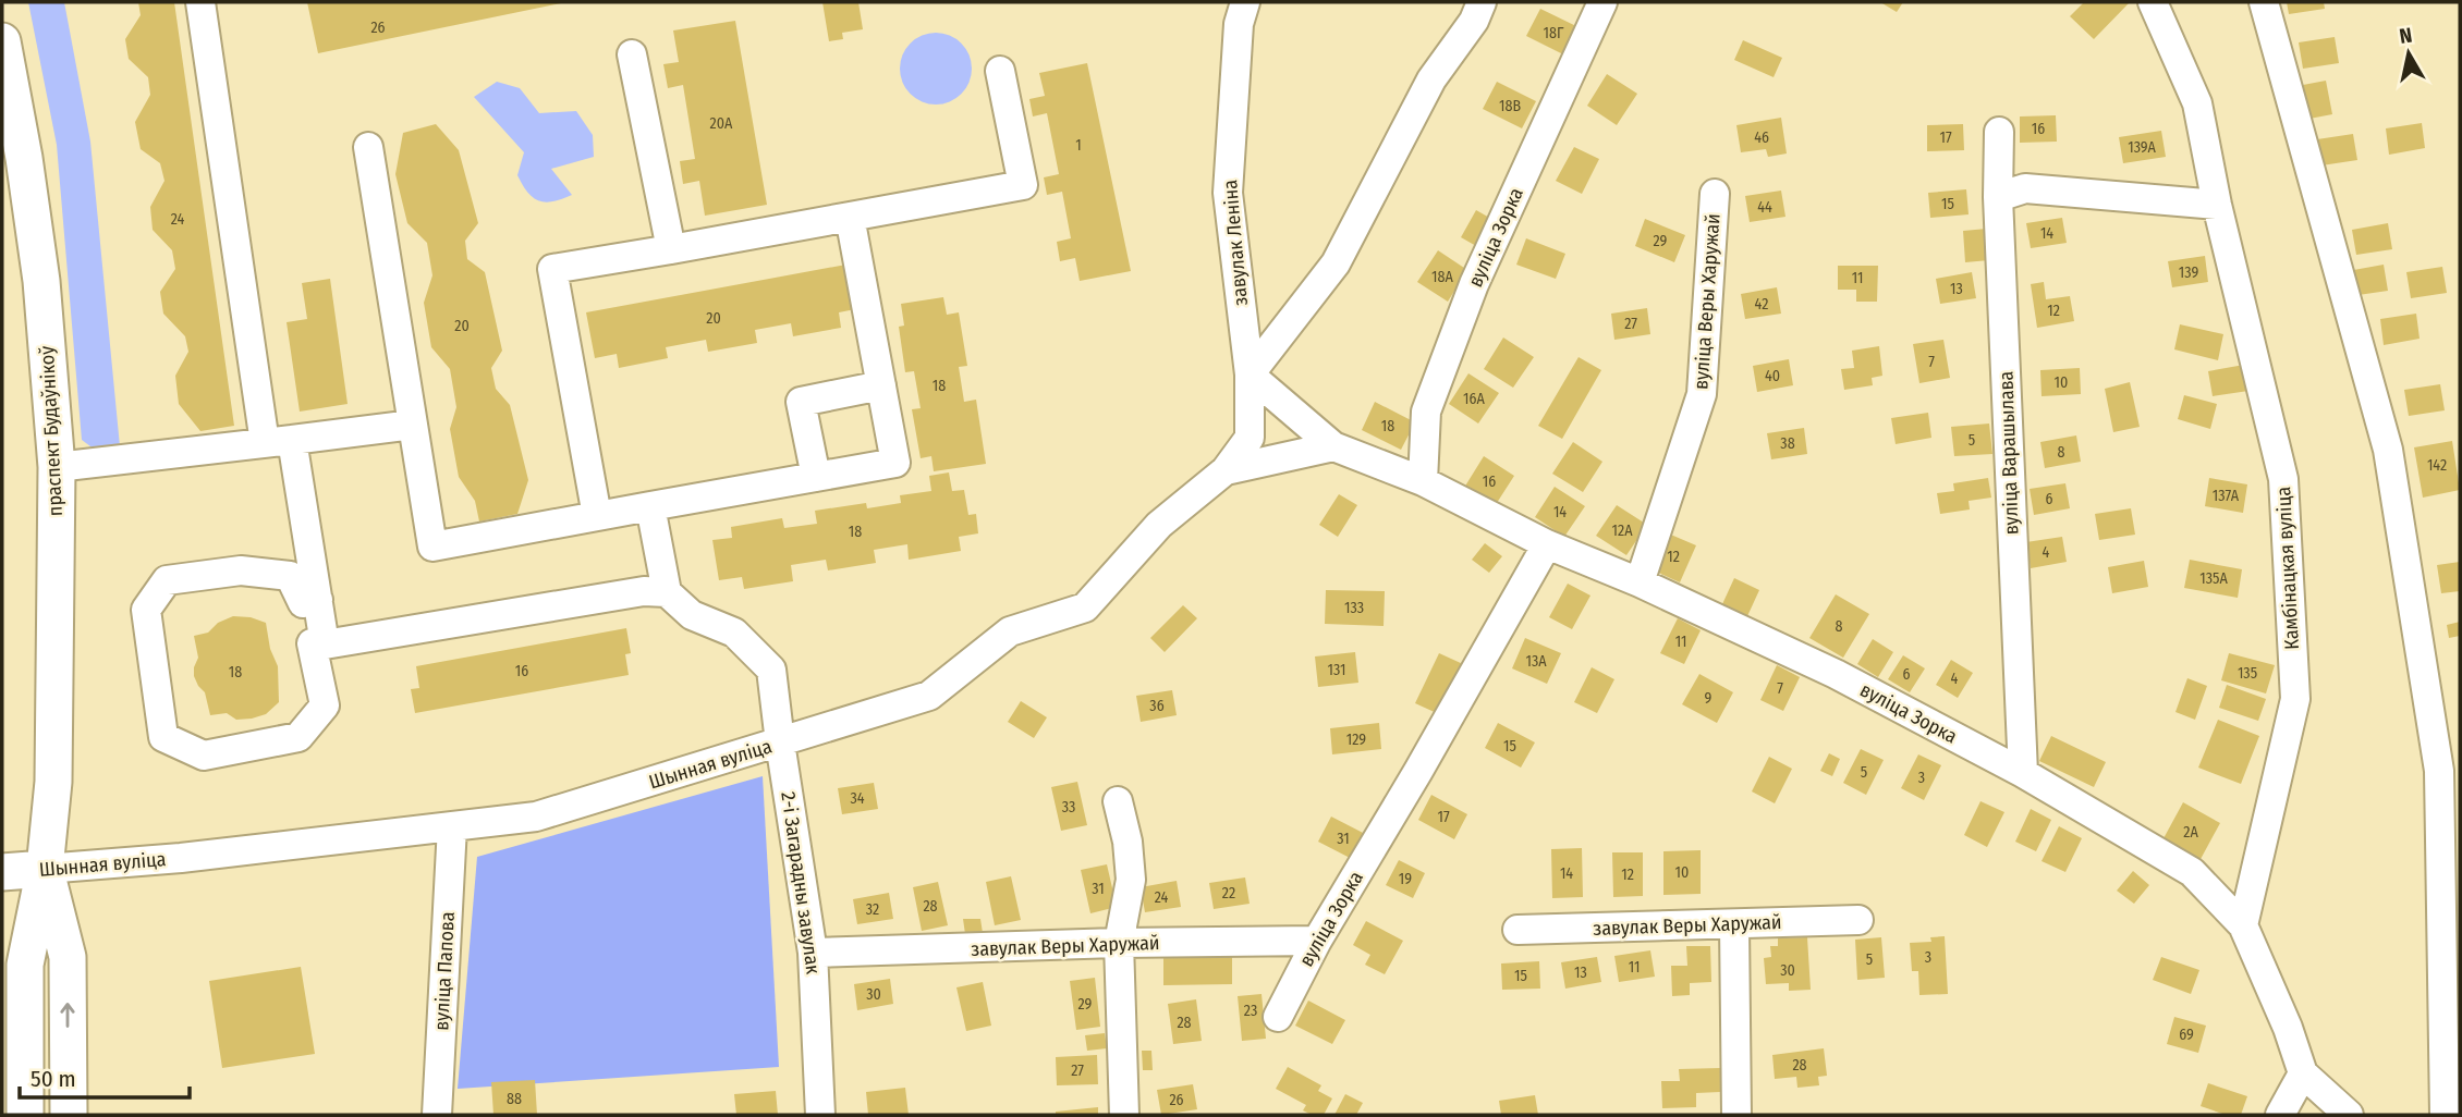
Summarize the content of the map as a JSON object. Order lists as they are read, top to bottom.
{
  "streets": {
    "main road": ["праспект Будаўнікоў", "Шынная вуліца"],
    "street": [
      "вуліца Зорка",
      "завулак Леніна",
      "вуліца Веры Харужай",
      "вуліца Варашылава",
      "Камбінацкая вуліца",
      "2-і Загарадны завулак",
      "завулак Веры Харужай",
      "вуліца Папова"
    ]
  },
  "crossings": [
    ["вуліца Зорка", "вуліца Веры Харужай"],
    ["вуліца Зорка", "вуліца Варашылава"],
    ["вуліца Зорка", "Камбінацкая вуліца"],
    ["вуліца Зорка", "Шынная вуліца"],
    ["вуліца Зорка", "завулак Веры Харужай"],
    ["завулак Леніна", "Шынная вуліца"],
    ["праспект Будаўнікоў", "Шынная вуліца"],
    ["Шынная вуліца", "2-і Загарадны завулак"],
    ["Шынная вуліца", "вуліца Папова"],
    ["2-і Загарадны завулак", "завулак Веры Харужай"]
  ],
  "house_numbers": [
    "26",
    "18Г",
    "18В",
    "20А",
    "16",
    "46",
    "17",
    "1",
    "139А",
    "15",
    "44",
    "24",
    "14",
    "29",
    "139",
    "18А",
    "11",
    "13",
    "42",
    "12",
    "20",
    "27",
    "20",
    "7",
    "40",
    "10",
    "18",
    "16А",
    "18",
    "5",
    "38",
    "8",
    "142",
    "16",
    "137А",
    "6",
    "14",
    "12А",
    "18",
    "4",
    "12",
    "135А",
    "133",
    "8",
    "11",
    "13А",
    "131",
    "16",
    "18",
    "135",
    "6",
    "4",
    "7",
    "9",
    "36",
    "129",
    "15",
    "5",
    "3",
    "34",
    "33",
    "17",
    "2А",
    "31",
    "10",
    "14",
    "12",
    "19",
    "31",
    "22",
    "24",
    "28",
    "32",
    "3",
    "5",
    "11",
    "30",
    "13",
    "15",
    "30",
    "29",
    "23",
    "28",
    "69",
    "28",
    "27",
    "88",
    "26"
  ],
  "scale_bar": "50 m",
  "north": "top"
}
